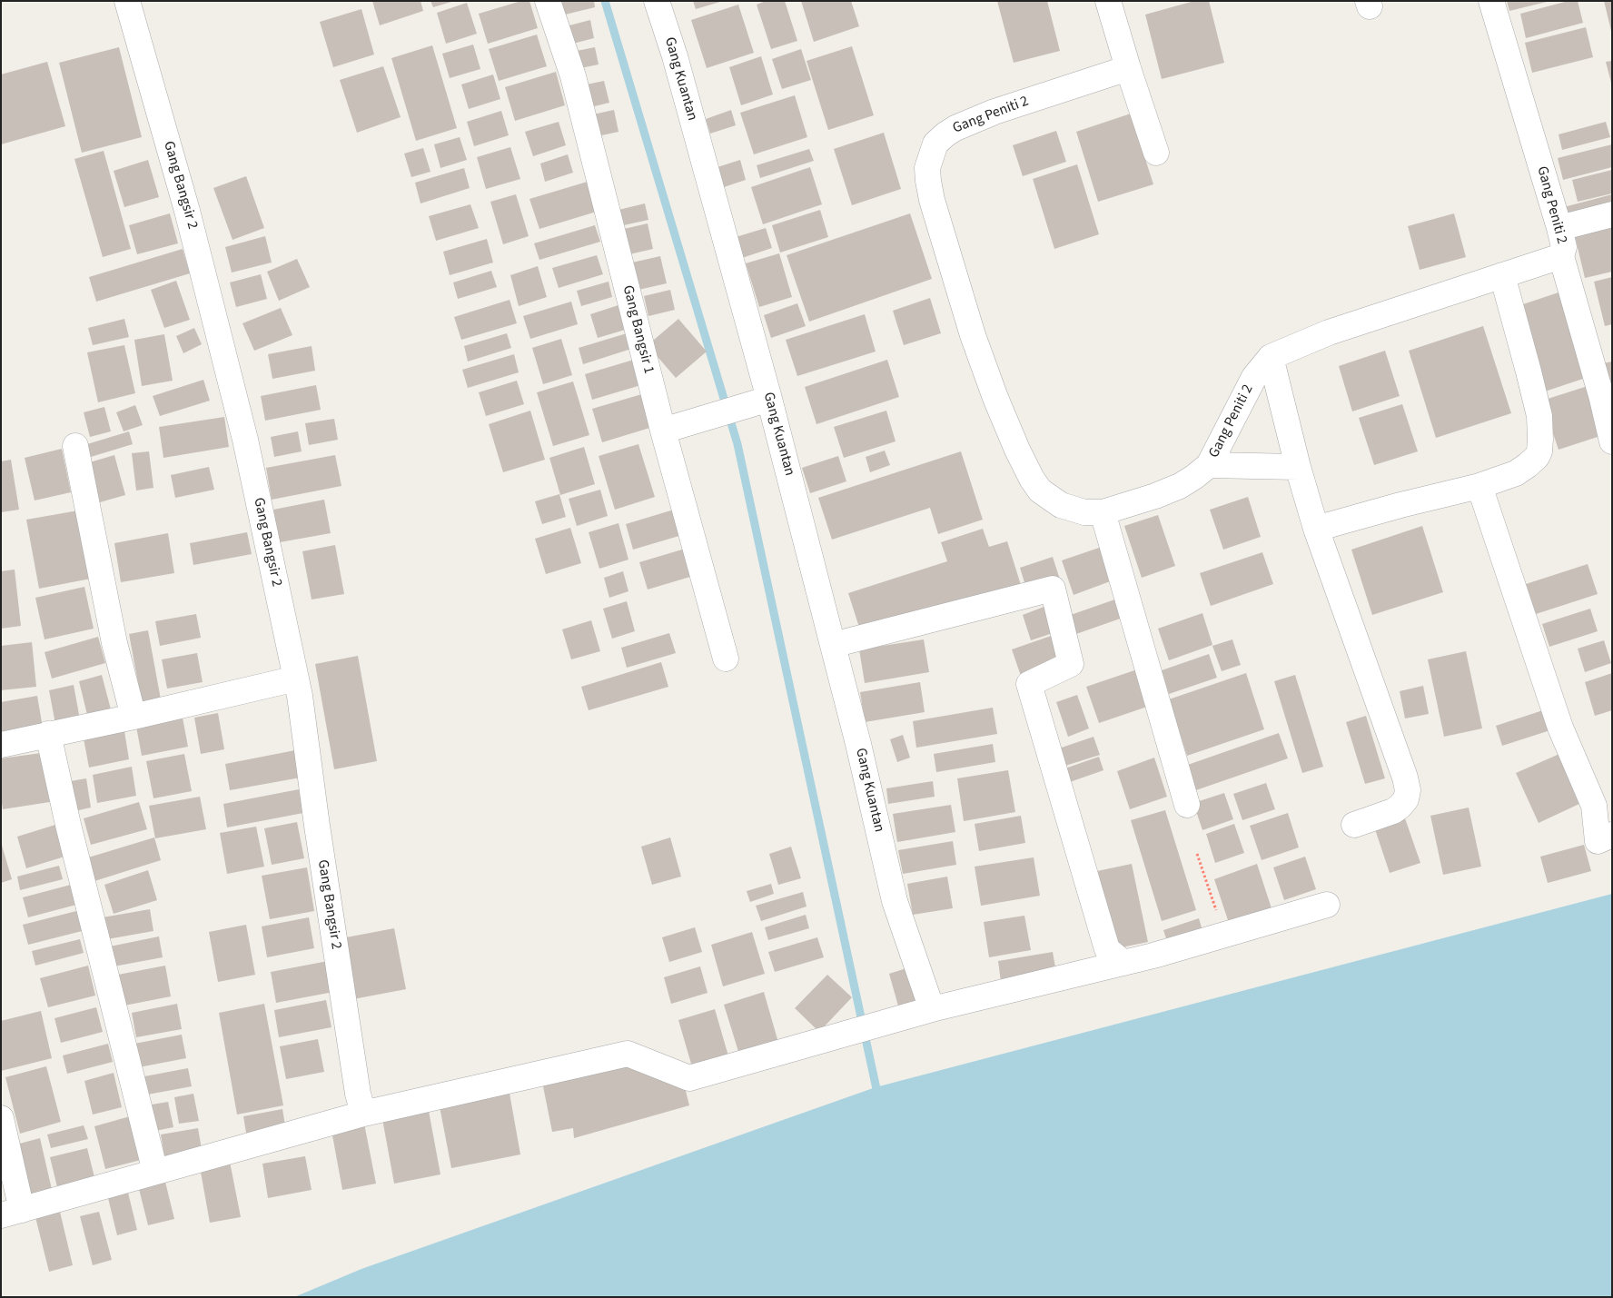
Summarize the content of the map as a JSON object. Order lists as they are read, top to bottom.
{
  "streets": {
    "street": [
      "Gang Kuantan",
      "Gang Peniti 2",
      "Gang Bangsir 2",
      "Gang Bangsir 1"
    ]
  }
}
